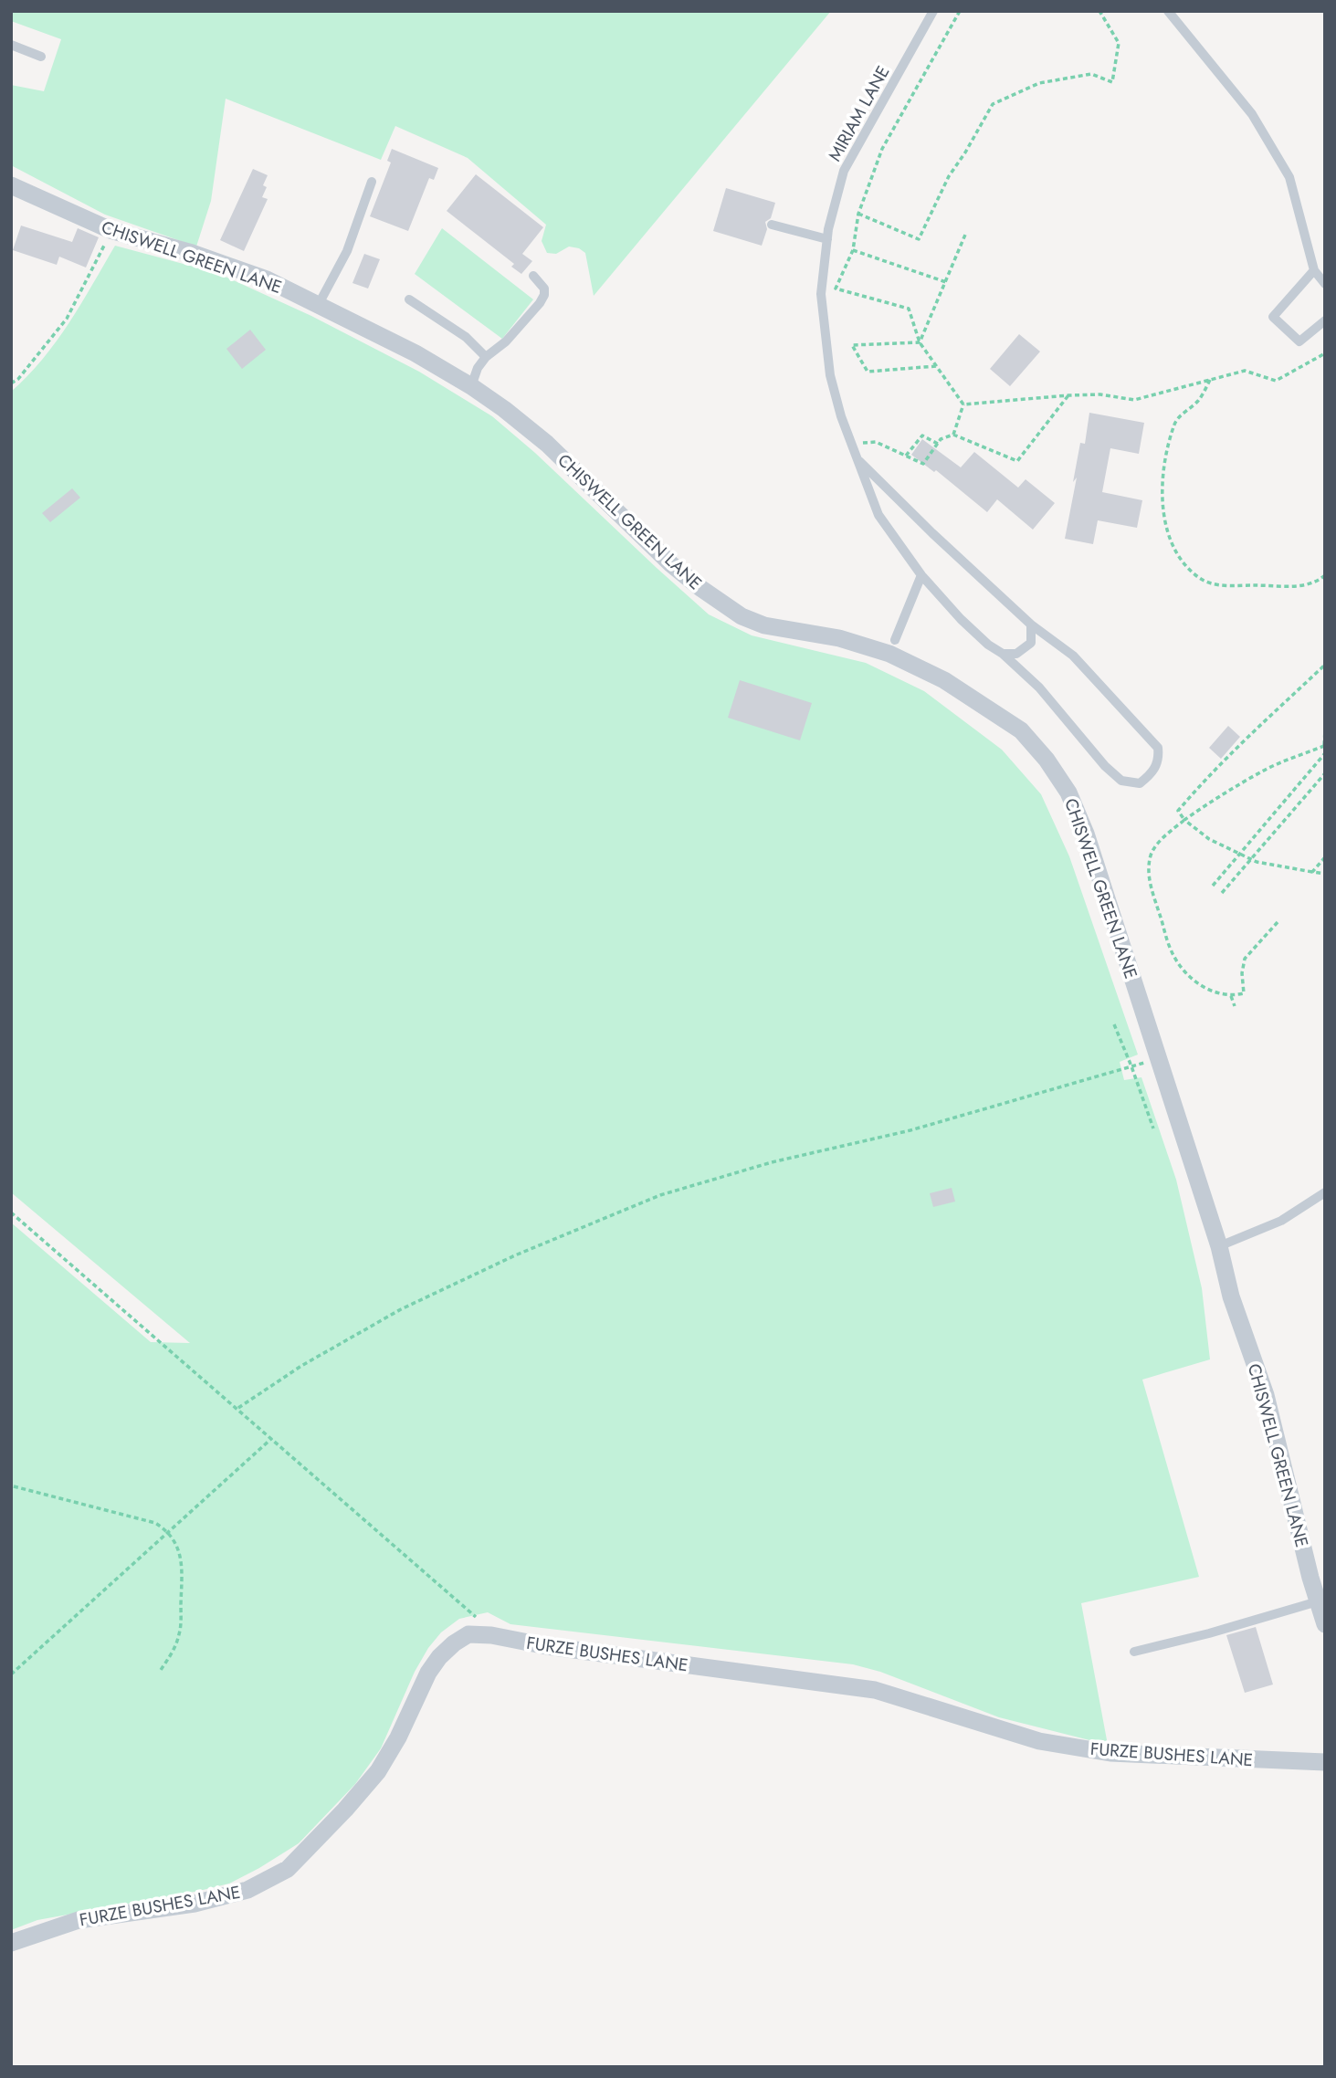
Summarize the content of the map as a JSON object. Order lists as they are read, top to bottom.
{
  "streets": {
    "street": ["CHISWELL GREEN LANE", "FURZE BUSHES LANE"],
    "lane": ["MIRIAM LANE"]
  }
}
